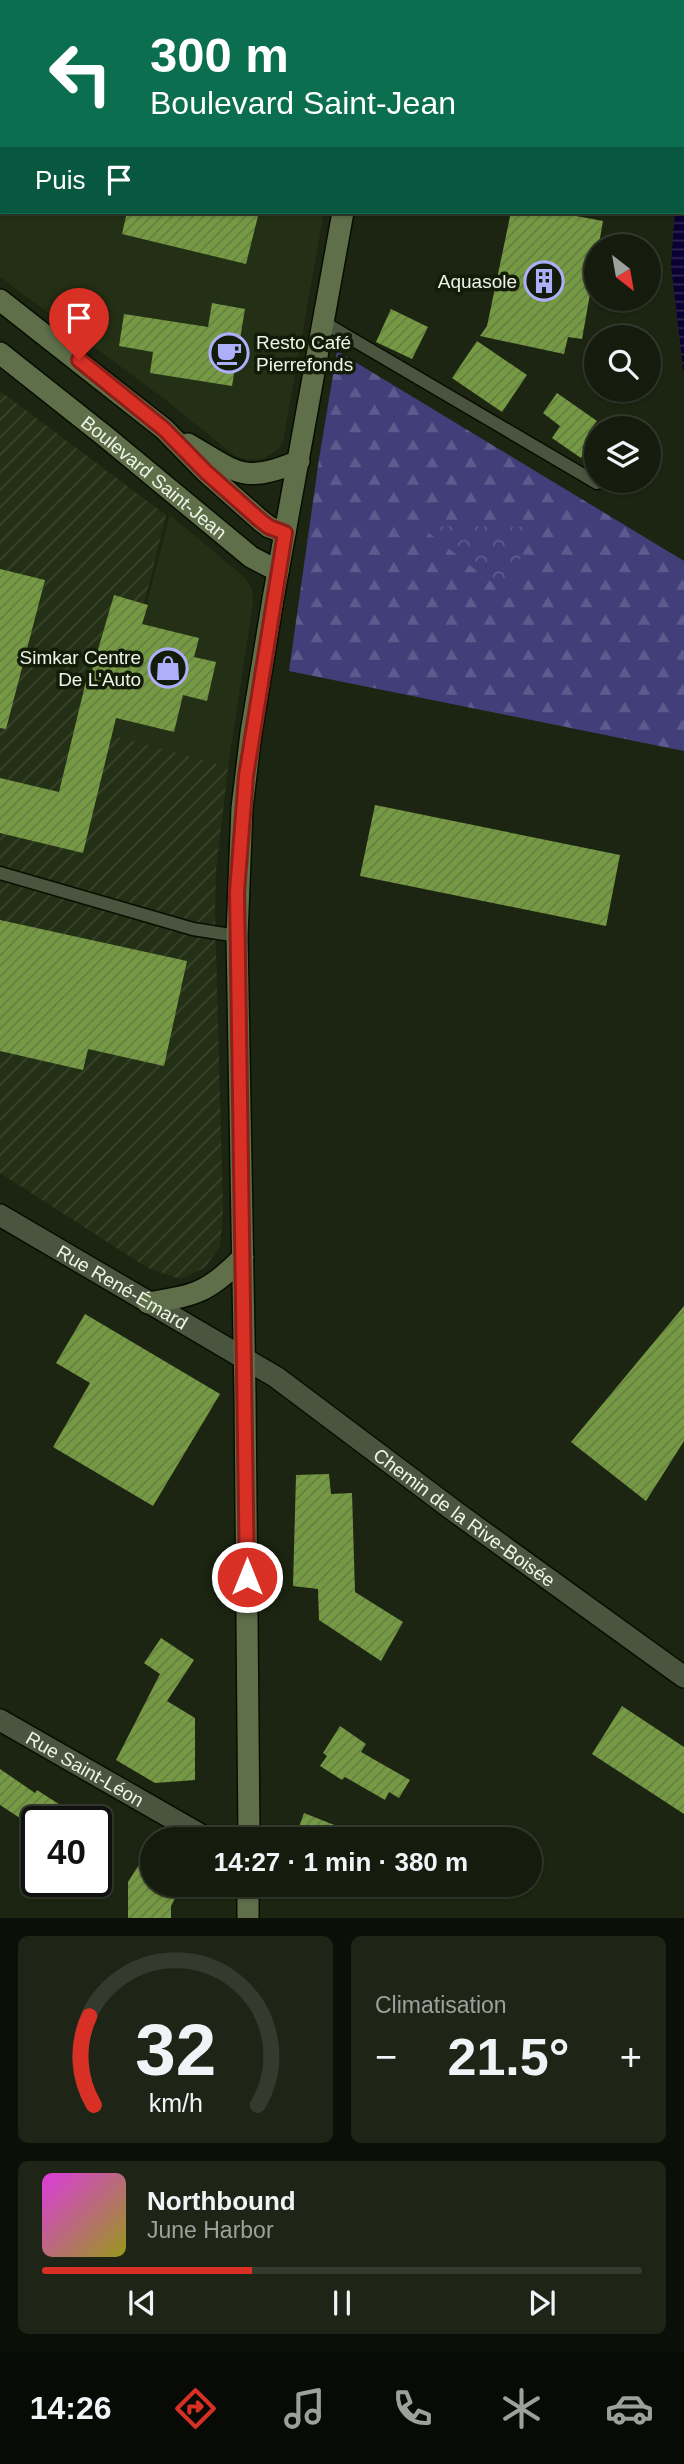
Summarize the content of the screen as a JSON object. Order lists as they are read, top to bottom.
{
  "streets": {
    "street": [
      "Boulevard Saint-Jean",
      "Rue René-Émard",
      "Chemin de la Rive-Boisée",
      "Rue Saint-Léon"
    ]
  },
  "crossings": [
    ["Rue René-Émard", "Chemin de la Rive-Boisée"]
  ],
  "places": {
    "building": ["Aquasole"],
    "cafe": ["Resto Café Pierrefonds"],
    "shop": ["Simkar Centre De L'Auto"]
  },
  "north": "bottom right",
  "page": {
    "turn": ["300 m", "Boulevard Saint-Jean"],
    "then": "Puis",
    "limit": "40",
    "trip": "14:27 · 1 min · 380 m",
    "tile": "Climatisation",
    "heat": ["−", "21.5°", "+"],
    "song": ["Northbound", "June Harbor"],
    "tabs": "14:26",
    "gauge": ["32", "km/h"]
  }
}
